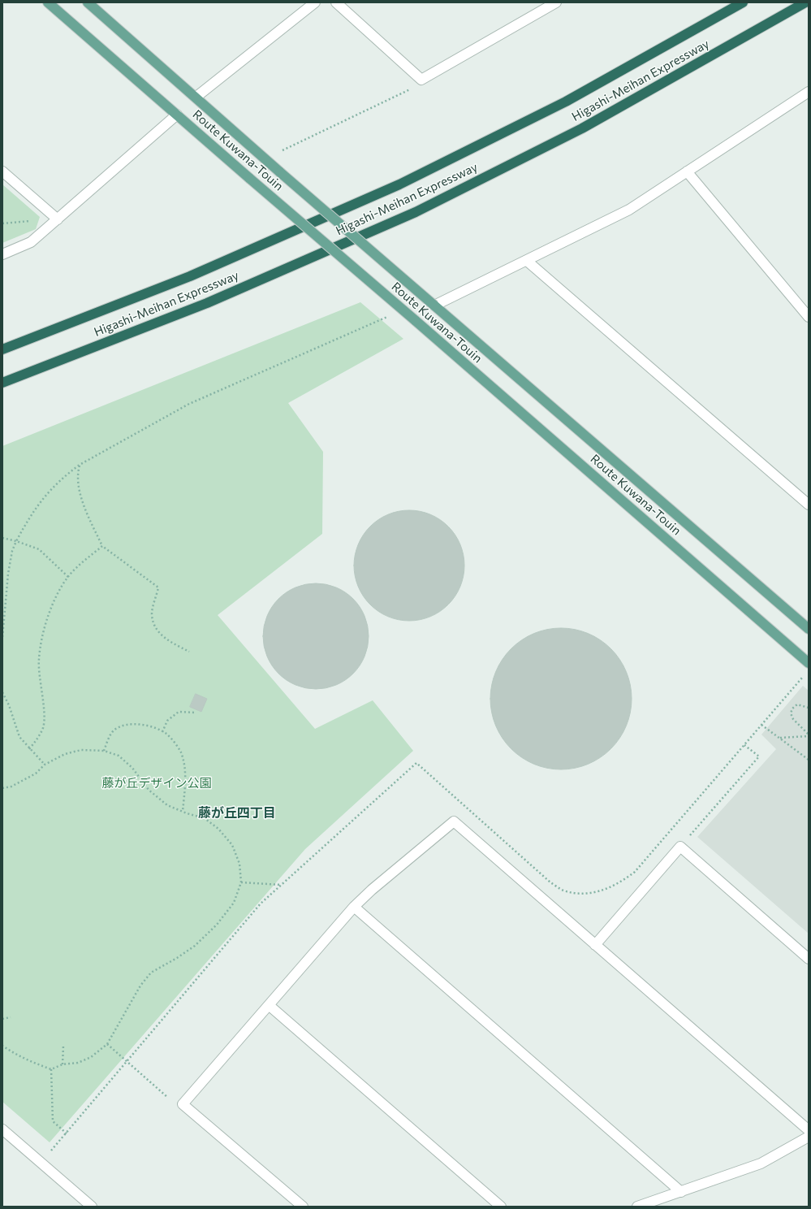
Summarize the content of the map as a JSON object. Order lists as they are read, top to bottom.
{
  "streets": {
    "highway": ["Higashi-Meihan Expressway"],
    "main road": ["Route Kuwana-Touin"]
  },
  "districts": ["藤が丘四丁目"],
  "parks": ["藤が丘デザイン公園"]
}
